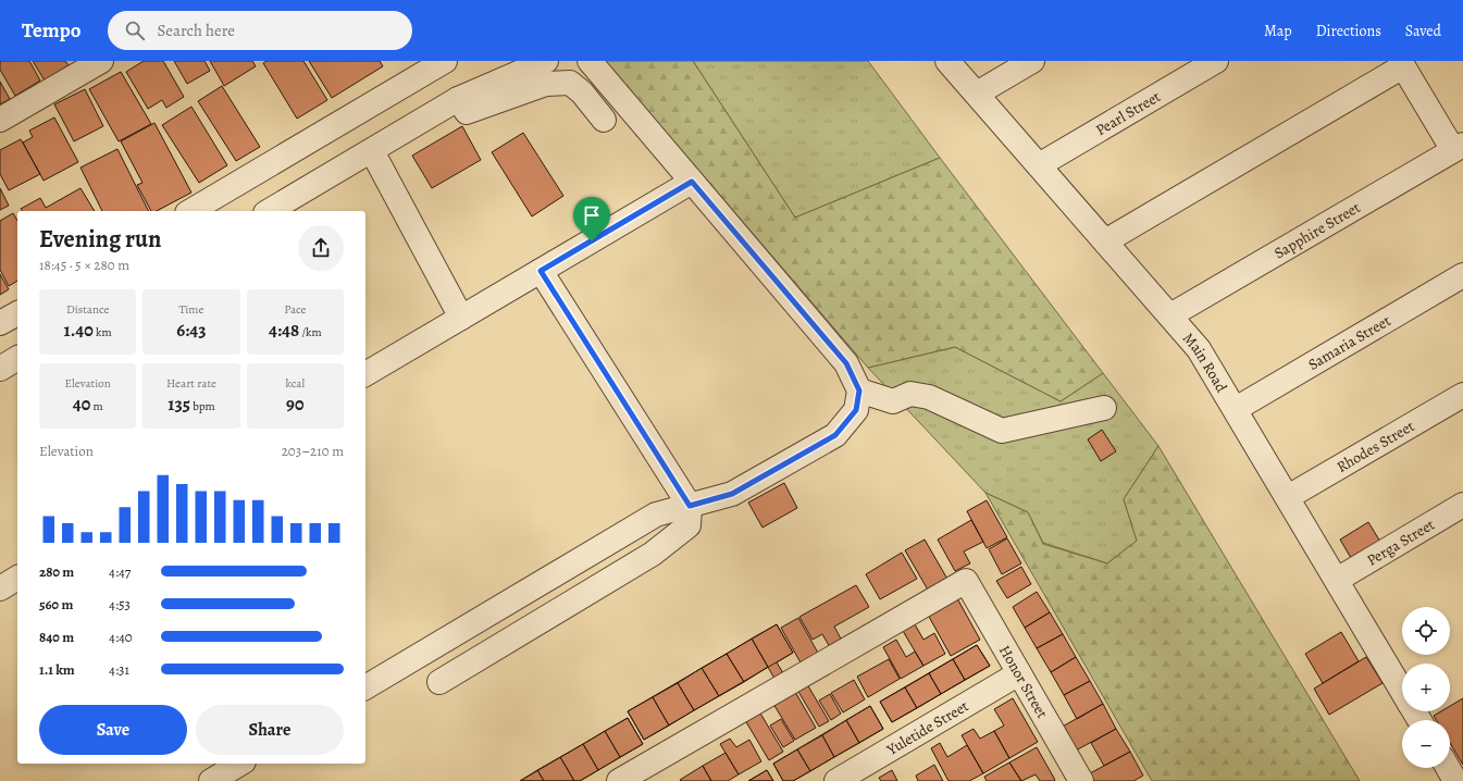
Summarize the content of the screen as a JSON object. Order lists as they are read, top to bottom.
{
  "streets": {
    "street": [
      "Pearl Street",
      "Sapphire Street",
      "Samaria Street",
      "Main Road",
      "Rhodes Street",
      "Perga Street",
      "Honor Street",
      "Yuletide Street"
    ]
  },
  "crossings": [
    ["Pearl Street", "Main Road"],
    ["Sapphire Street", "Main Road"],
    ["Samaria Street", "Main Road"],
    ["Main Road", "Rhodes Street"],
    ["Main Road", "Perga Street"],
    ["Honor Street", "Yuletide Street"]
  ],
  "page": {
    "header": "Tempo",
    "search": "Search here",
    "nav": ["Map", "Directions", "Saved"],
    "heading": ["Evening run", "18:45 · 5 × 280 m"],
    "stats": [
      ["Distance", "1.40 km"],
      ["Time", "6:43"],
      ["Pace", "4:48 /km"],
      ["Elevation", "40 m"],
      ["Heart rate", "135 bpm"],
      ["kcal", "90"]
    ],
    "chart": ["Elevation", "203–210 m"],
    "list": [
      {
        "name": "280 m",
        "note": "4:47"
      },
      {
        "name": "560 m",
        "note": "4:53"
      },
      {
        "name": "840 m",
        "note": "4:40"
      },
      {
        "name": "1.1 km",
        "note": "4:31"
      }
    ],
    "map_buttons": ["+", "−"],
    "buttons": ["Save", "Share"]
  }
}
